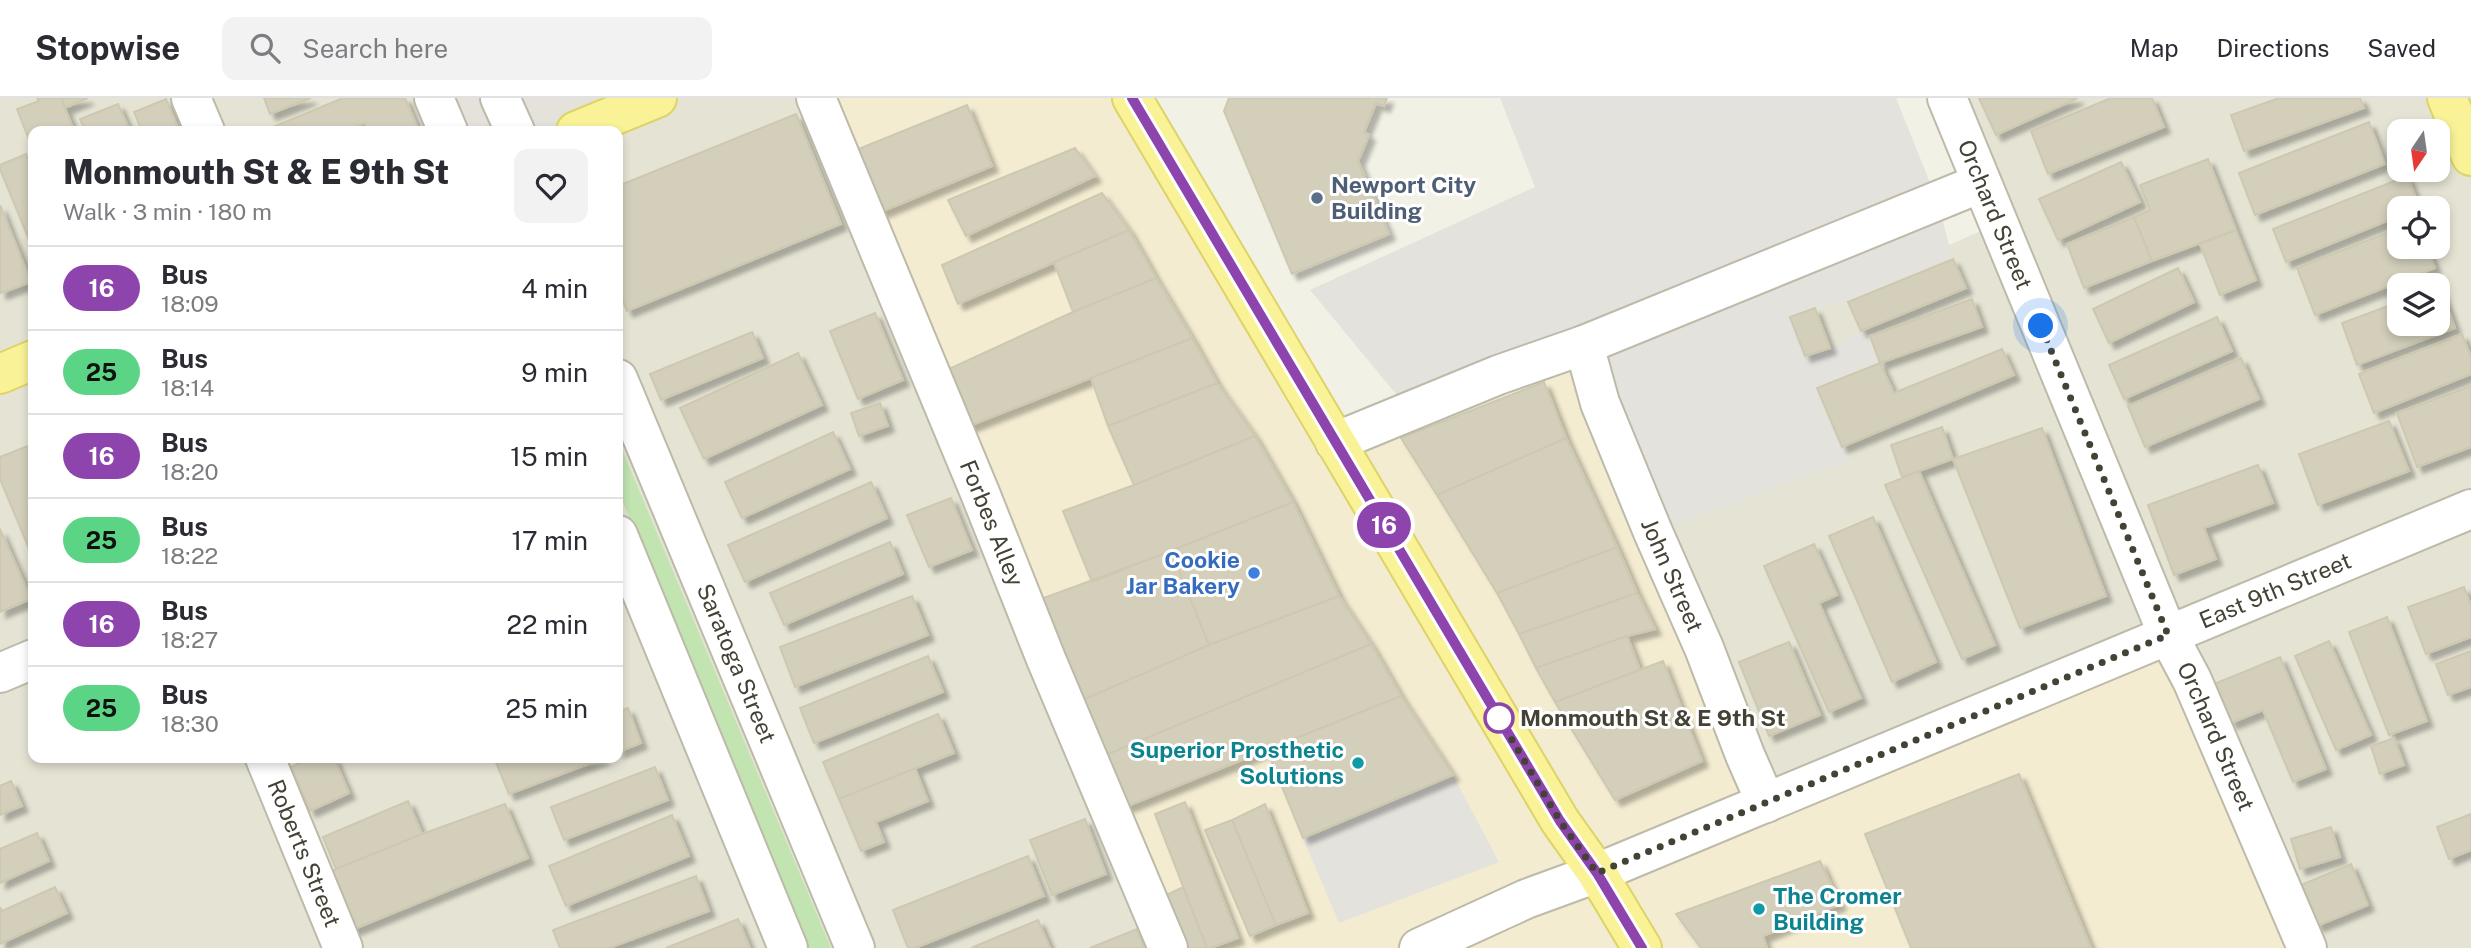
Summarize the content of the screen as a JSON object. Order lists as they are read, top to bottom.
{
  "streets": {
    "street": [
      "Orchard Street",
      "Forbes Alley",
      "John Street",
      "East 9th Street",
      "Saratoga Street",
      "Roberts Street"
    ]
  },
  "crossings": [
    ["Orchard Street", "East 9th Street"],
    ["John Street", "East 9th Street"]
  ],
  "places": [
    "Newport City Building",
    "Cookie Jar Bakery",
    "Monmouth St & E 9th St",
    "Superior Prosthetic Solutions",
    "The Cromer Building"
  ],
  "lines": ["bus line 16"],
  "north": "bottom",
  "page": {
    "header": "Stopwise",
    "search": "Search here",
    "nav": ["Map", "Directions", "Saved"],
    "on_map": "16",
    "heading": ["Monmouth St & E 9th St", "Walk · 3 min · 180 m"],
    "list": [
      {
        "mark": "16",
        "name": "Bus",
        "note": "18:09",
        "value": "4 min"
      },
      {
        "mark": "25",
        "name": "Bus",
        "note": "18:14",
        "value": "9 min"
      },
      {
        "mark": "16",
        "name": "Bus",
        "note": "18:20",
        "value": "15 min"
      },
      {
        "mark": "25",
        "name": "Bus",
        "note": "18:22",
        "value": "17 min"
      },
      {
        "mark": "16",
        "name": "Bus",
        "note": "18:27",
        "value": "22 min"
      },
      {
        "mark": "25",
        "name": "Bus",
        "note": "18:30",
        "value": "25 min"
      }
    ]
  }
}
